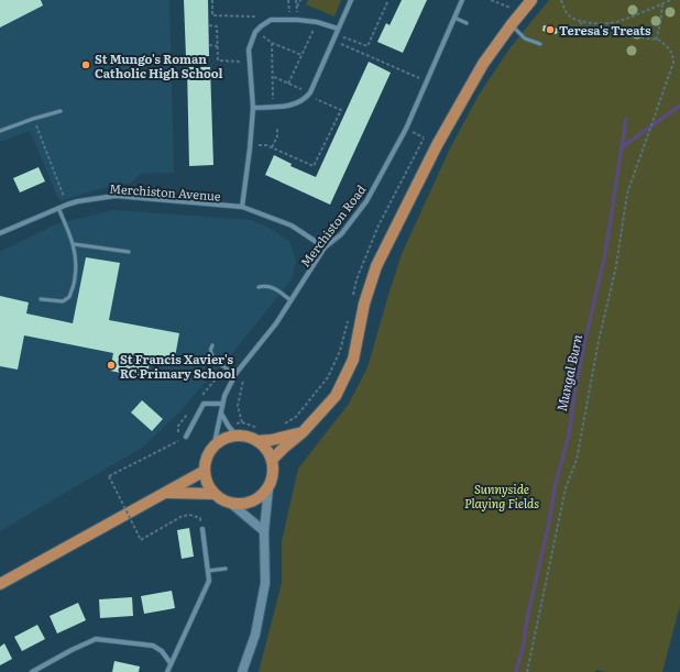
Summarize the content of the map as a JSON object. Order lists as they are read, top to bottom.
{
  "streets": {
    "street": ["Merchiston Avenue", "Merchiston Road"]
  },
  "crossings": [
    ["Merchiston Avenue", "Merchiston Road"]
  ],
  "water": ["Mungal Burn"],
  "parks": ["Sunnyside Playing Fields"],
  "places": ["Teresa's Treats", "St Mungo's Roman Catholic High School", "St Francis Xavier's RC Primary School"]
}
